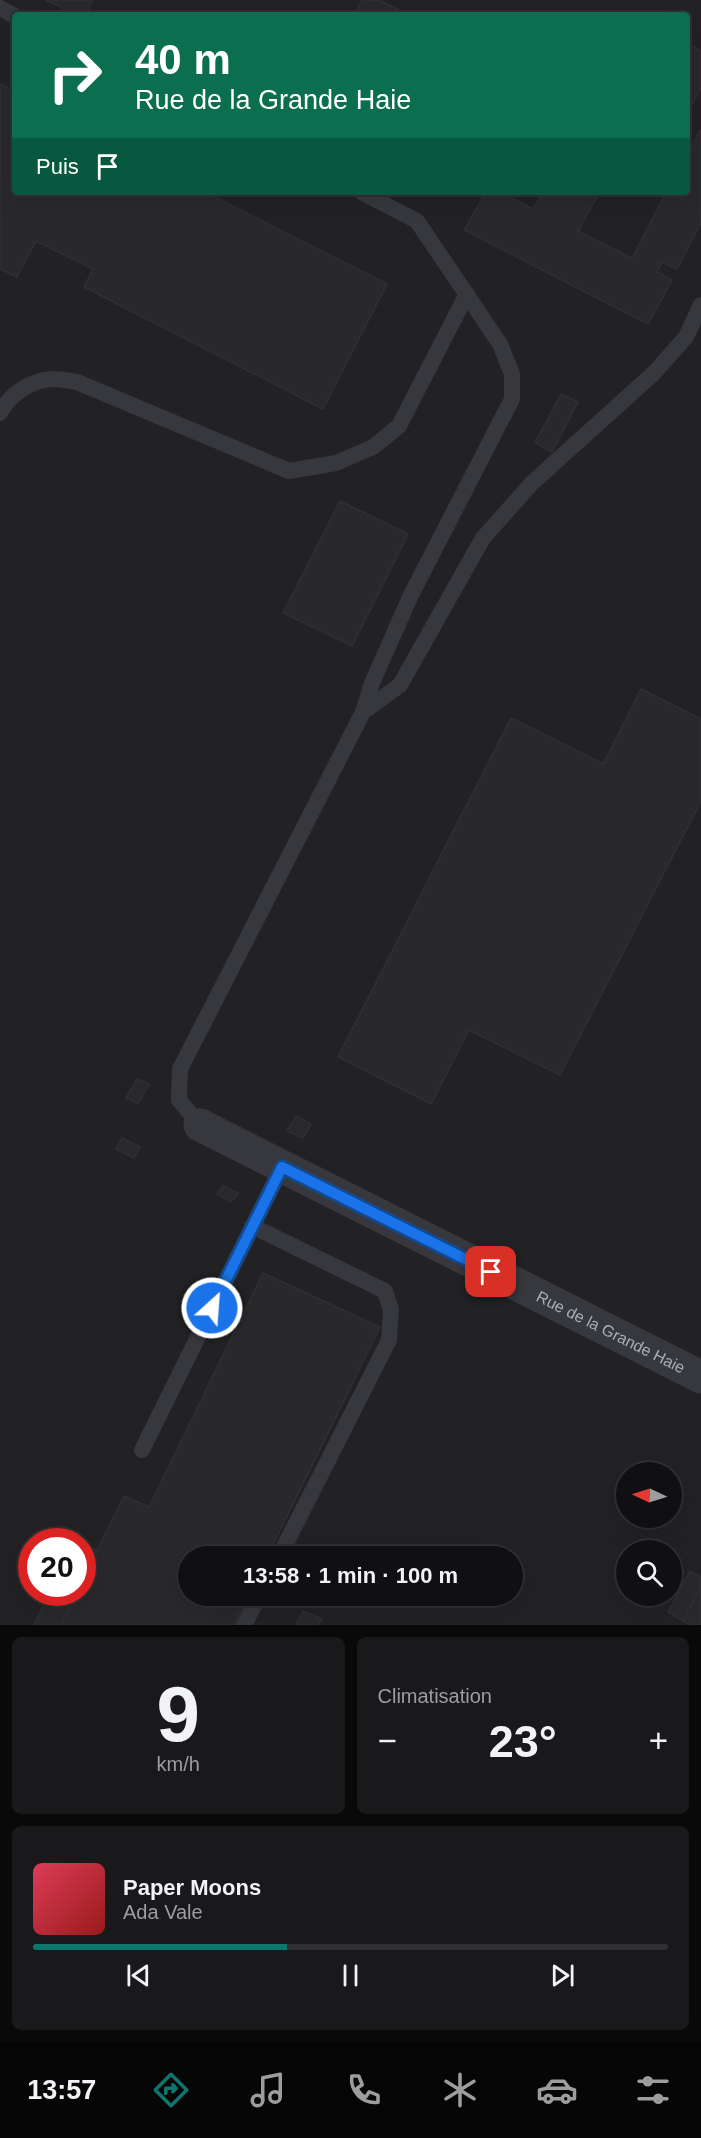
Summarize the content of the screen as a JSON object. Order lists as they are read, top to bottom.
{
  "streets": {
    "street": ["Rue de la Grande Haie"]
  },
  "north": "left",
  "page": {
    "turn": ["40 m", "Rue de la Grande Haie"],
    "then": "Puis",
    "limit": "20",
    "trip": "13:58 · 1 min · 100 m",
    "tile": [
      ["9", "km/h"],
      "Climatisation"
    ],
    "heat": ["−", "23°", "+"],
    "song": ["Paper Moons", "Ada Vale"],
    "tabs": "13:57"
  }
}
